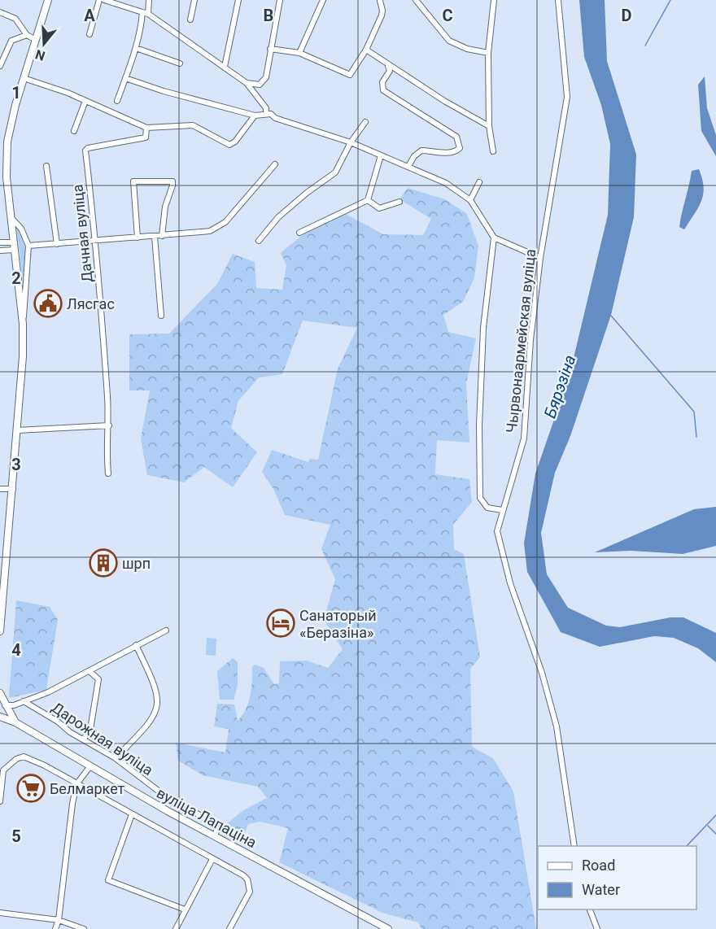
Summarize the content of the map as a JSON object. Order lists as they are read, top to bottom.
{
  "streets": {
    "main road": ["вуліца Лапаціна"],
    "street": ["Дачная вуліца", "Чырвонаармейская вуліца", "Дарожная вуліца"]
  },
  "crossings": [
    ["Дарожная вуліца", "вуліца Лапаціна"]
  ],
  "water": ["Бярэзіна"],
  "places": {
    "public building": ["Лясгас"],
    "building": ["шрп"],
    "hotel": ["Санаторый «Беразіна»"],
    "supermarket": ["Белмаркет"]
  },
  "legend": ["Road", "Water"],
  "north": "bottom",
  "grid": {
    "columns": [
      "A",
      "B",
      "C",
      "D"
    ],
    "rows": [
      "1",
      "2",
      "3",
      "4",
      "5"
    ]
  }
}
